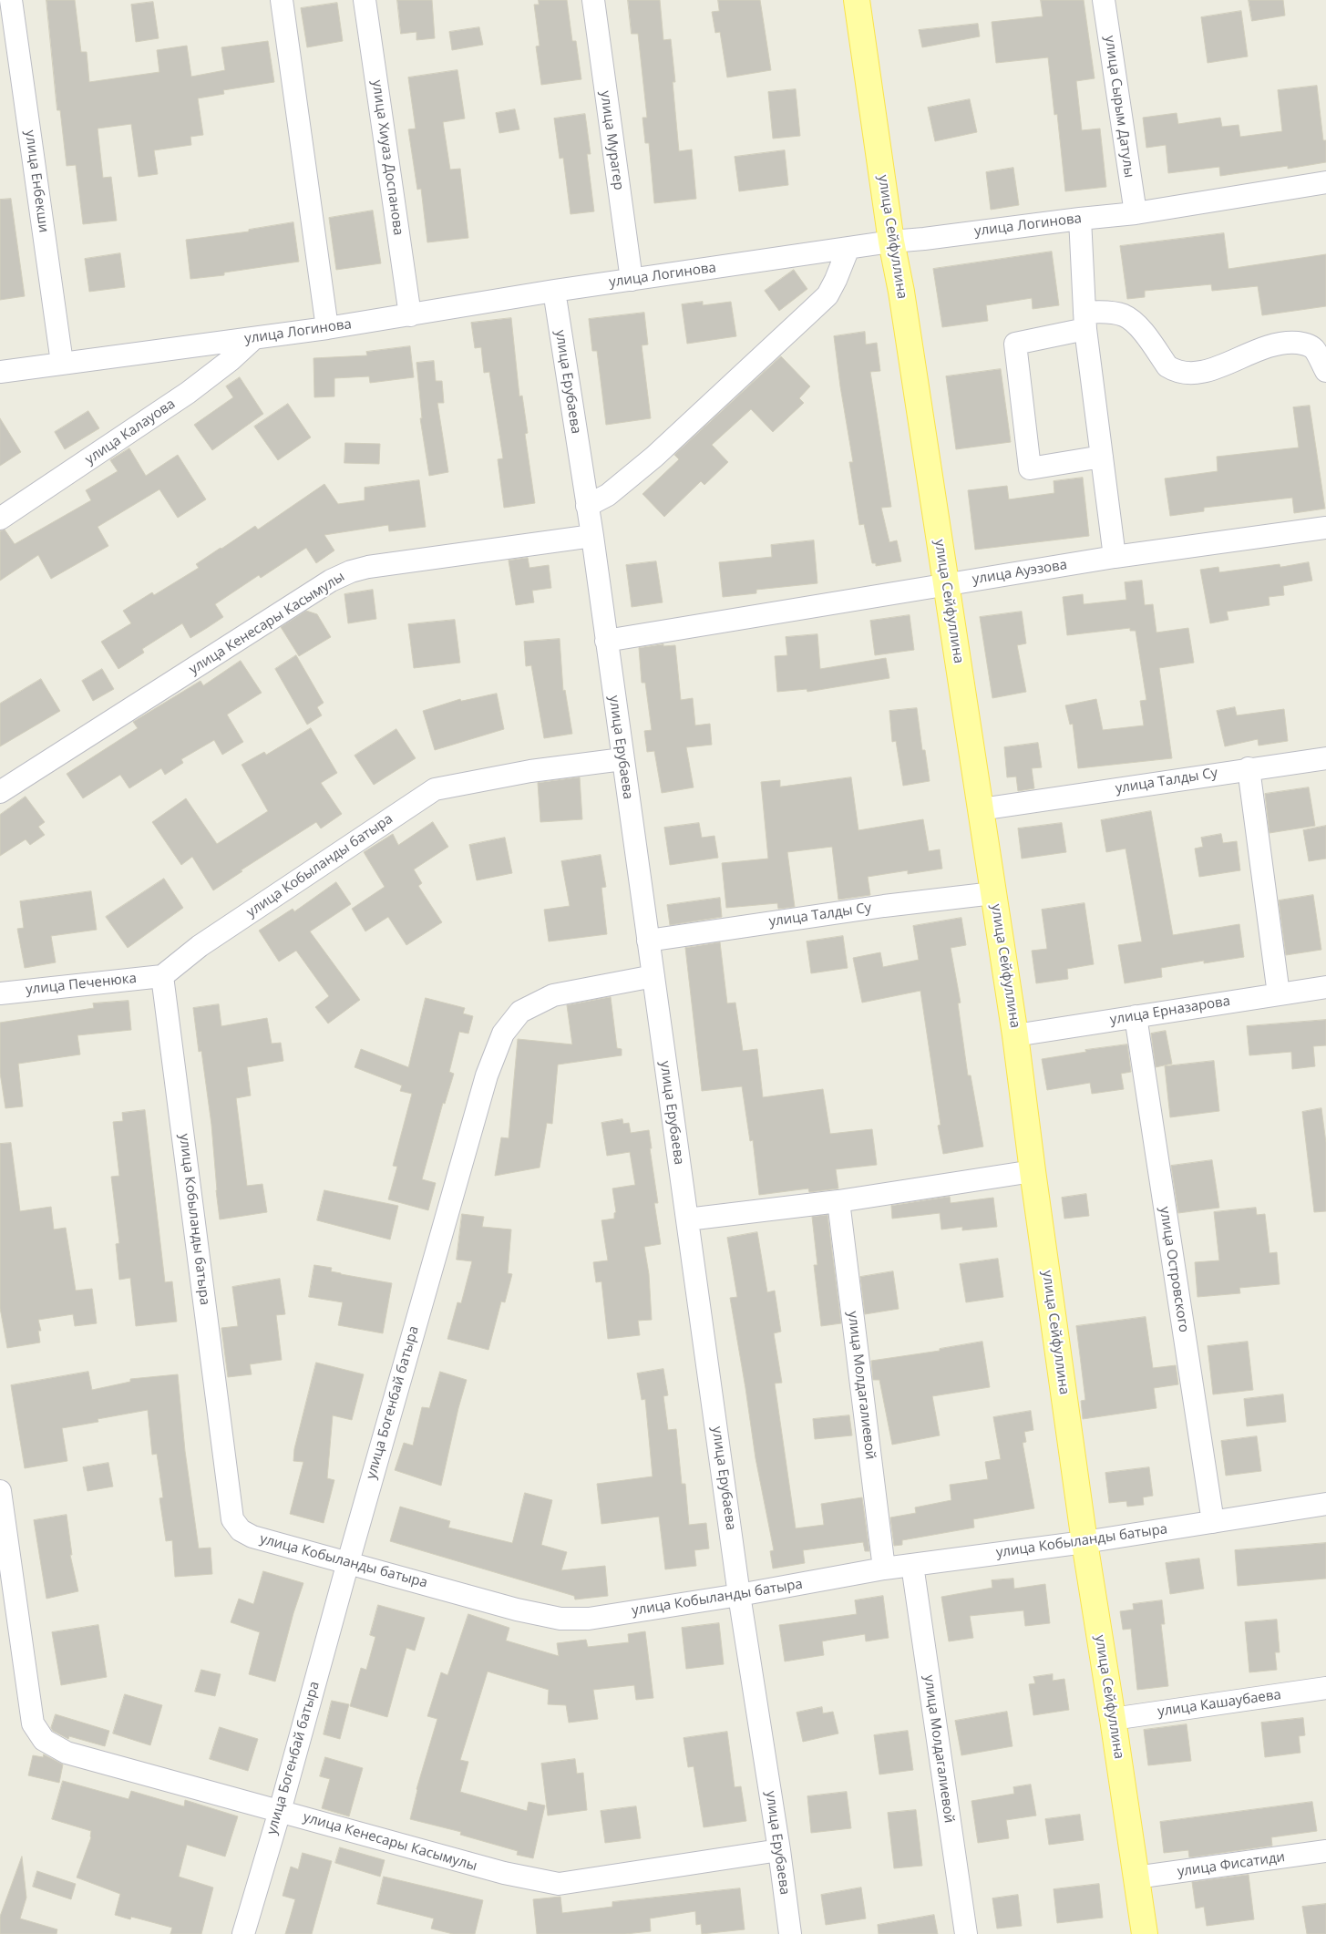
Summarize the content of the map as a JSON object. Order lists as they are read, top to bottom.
{
  "streets": {
    "main road": ["улица Сейфуллина"],
    "street": [
      "улица Сырым Датулы",
      "улица Мурагер",
      "улица Хиуаз Доспанова",
      "улица Енбекши",
      "улица Логинова",
      "улица Ерубаева",
      "улица Калауова",
      "улица Ауэзова",
      "улица Кенесары Касымулы",
      "улица Талды Су",
      "улица Кобыланды батыра",
      "улица Печенюка",
      "улица Ерназарова",
      "улица Островского",
      "улица Молдагалиевой",
      "улица Богенбай батыра",
      "улица Кашаубаева",
      "улица Фисатиди"
    ]
  },
  "crossings": [
    ["улица Сырым Датулы", "улица Логинова"],
    ["улица Мурагер", "улица Логинова"],
    ["улица Хиуаз Доспанова", "улица Логинова"],
    ["улица Енбекши", "улица Логинова"],
    ["улица Логинова", "улица Сейфуллина"],
    ["улица Логинова", "улица Ерубаева"],
    ["улица Логинова", "улица Калауова"],
    ["улица Сейфуллина", "улица Ауэзова"],
    ["улица Сейфуллина", "улица Талды Су"],
    ["улица Сейфуллина", "улица Кобыланды батыра"],
    ["улица Сейфуллина", "улица Ерназарова"],
    ["улица Сейфуллина", "улица Кашаубаева"],
    ["улица Сейфуллина", "улица Фисатиди"],
    ["улица Ерубаева", "улица Ауэзова"],
    ["улица Ерубаева", "улица Кенесары Касымулы"],
    ["улица Ерубаева", "улица Талды Су"],
    ["улица Ерубаева", "улица Кобыланды батыра"],
    ["улица Ерубаева", "улица Богенбай батыра"],
    ["улица Кенесары Касымулы", "улица Богенбай батыра"],
    ["улица Кобыланды батыра", "улица Печенюка"],
    ["улица Кобыланды батыра", "улица Островского"],
    ["улица Кобыланды батыра", "улица Молдагалиевой"],
    ["улица Кобыланды батыра", "улица Богенбай батыра"],
    ["улица Ерназарова", "улица Островского"]
  ]
}
